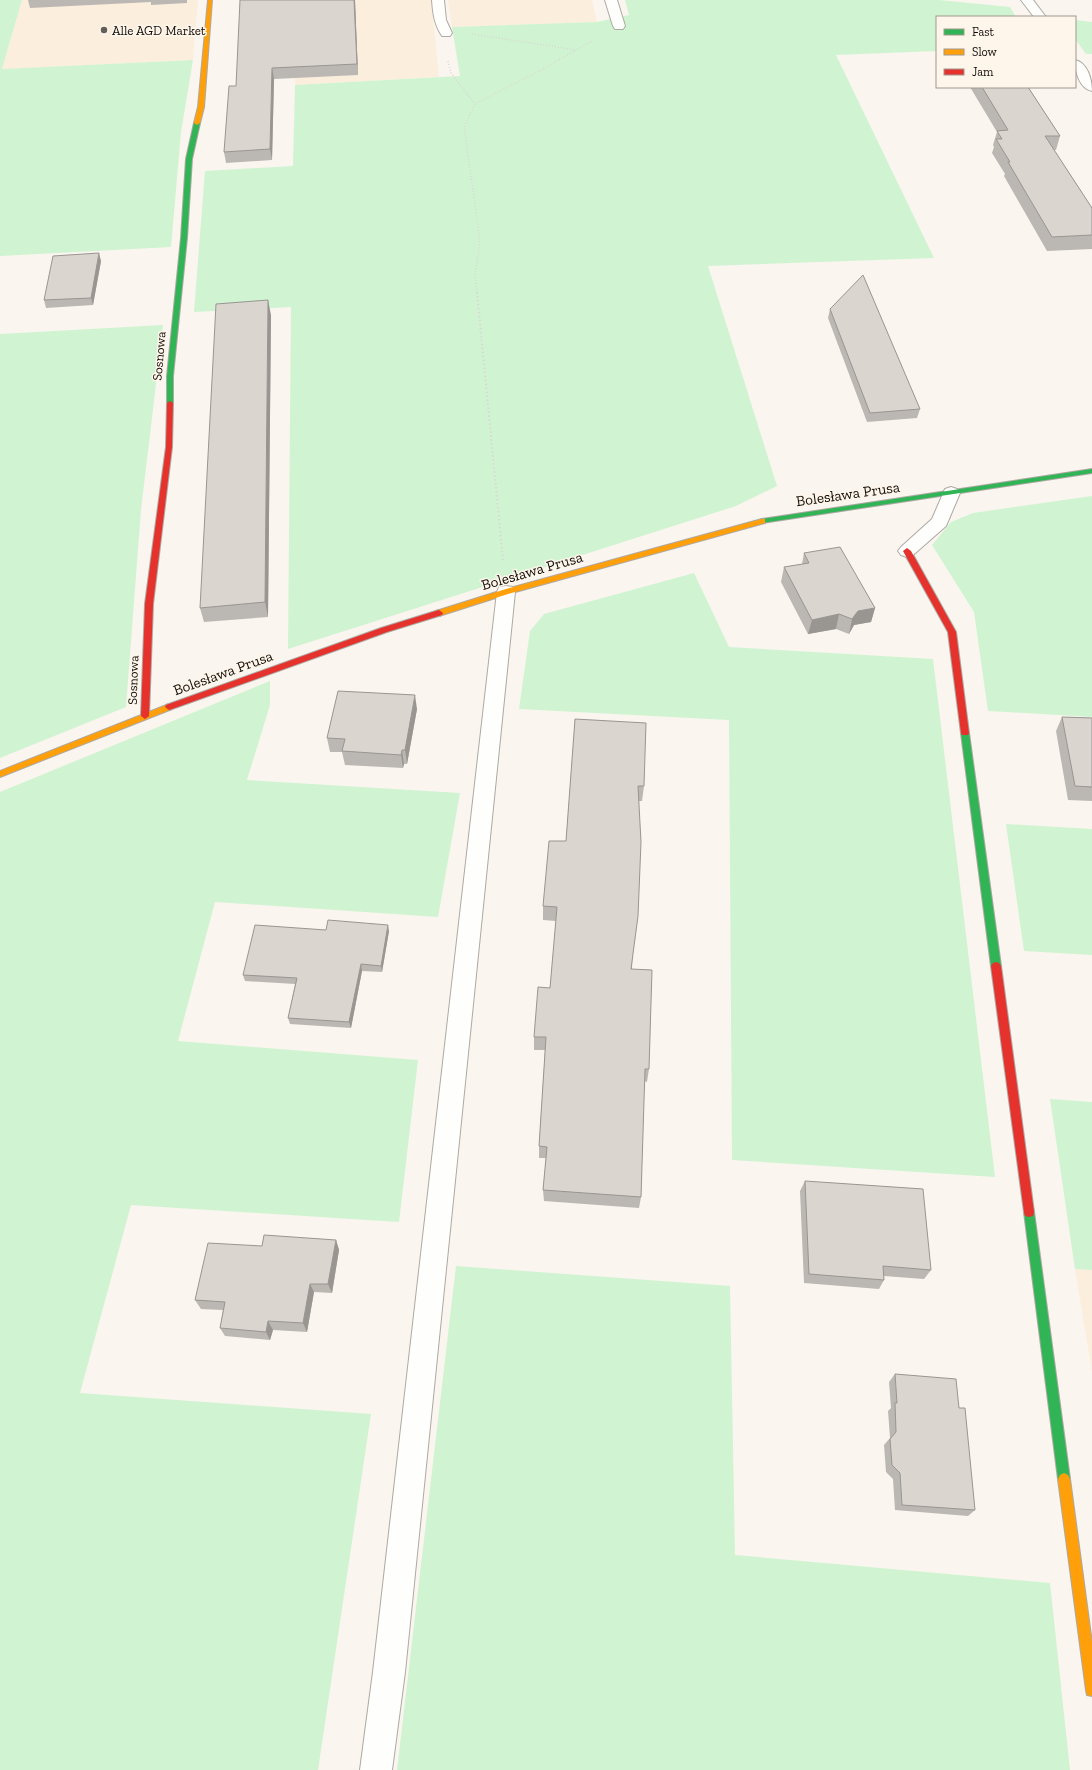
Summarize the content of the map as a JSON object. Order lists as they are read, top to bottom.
{
  "streets": {
    "street": ["Sosnowa", "Bolesława Prusa"]
  },
  "crossings": [
    ["Sosnowa", "Bolesława Prusa"]
  ],
  "places": ["Alle AGD Market"],
  "legend": ["Fast", "Slow", "Jam"]
}
